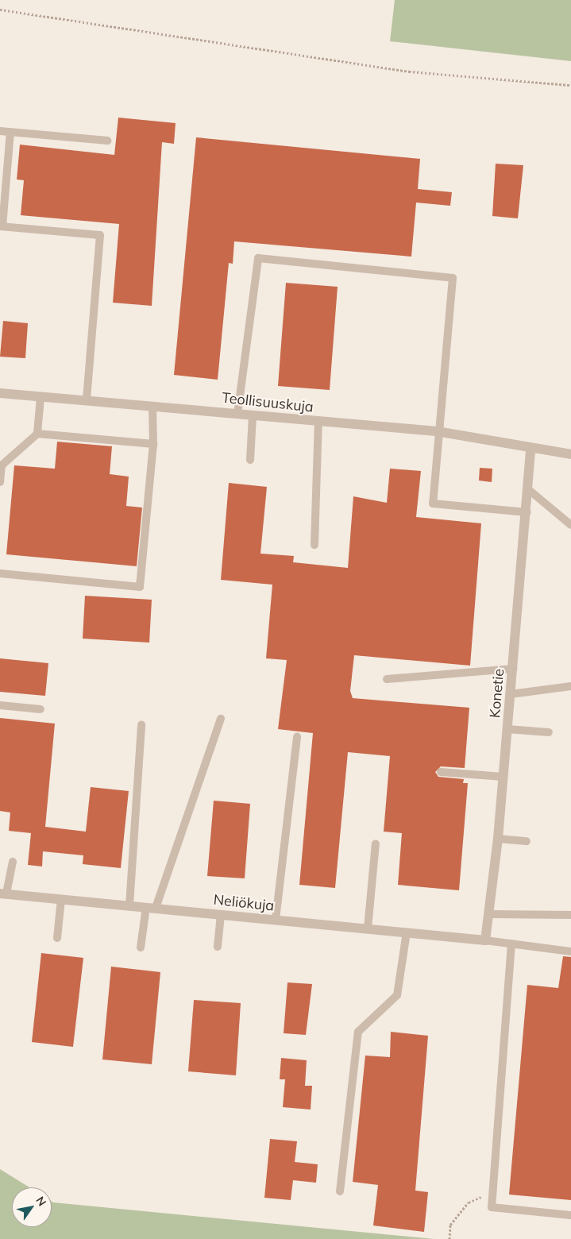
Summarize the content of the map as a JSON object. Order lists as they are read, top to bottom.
{
  "streets": {
    "street": ["Teollisuuskuja", "Konetie", "Neliökuja"]
  },
  "crossings": [
    ["Teollisuuskuja", "Konetie"],
    ["Konetie", "Neliökuja"]
  ],
  "north": "top right"
}
